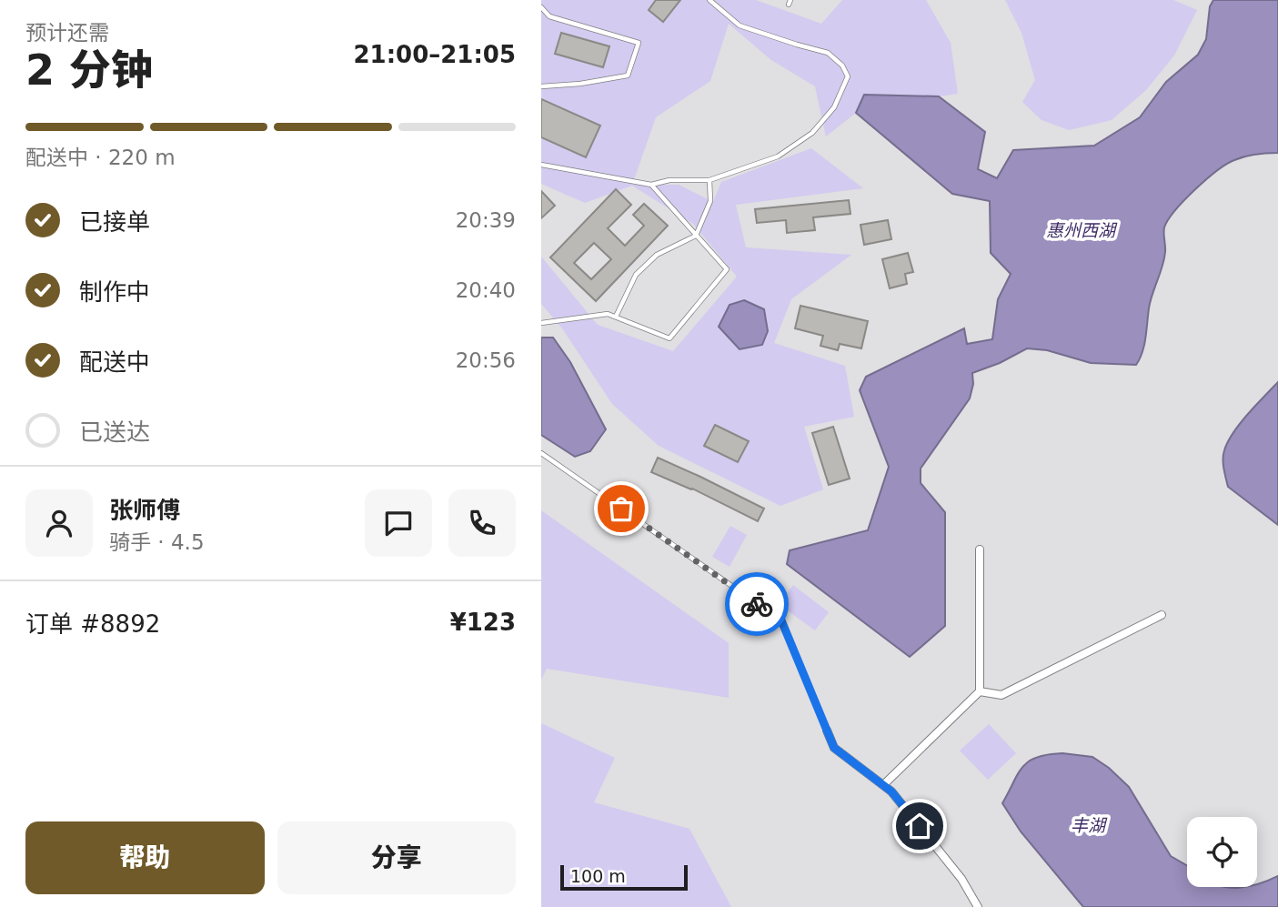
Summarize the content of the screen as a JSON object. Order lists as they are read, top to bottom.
{
  "water": ["惠州西湖", "丰湖"],
  "scale_bar": "100 m",
  "page": {
    "heading": ["2 分钟", "预计还需", "21:00–21:05"],
    "panel": [
      "张师傅",
      "骑手 · 4.5",
      "订单 #8892",
      "¥123"
    ],
    "bar": "配送中 · 220 m",
    "list": [
      ["已接单", "20:39"],
      ["制作中", "20:40"],
      ["配送中", "20:56"],
      "已送达"
    ],
    "buttons": ["帮助", "分享"],
    "scale": "100 m"
  }
}
